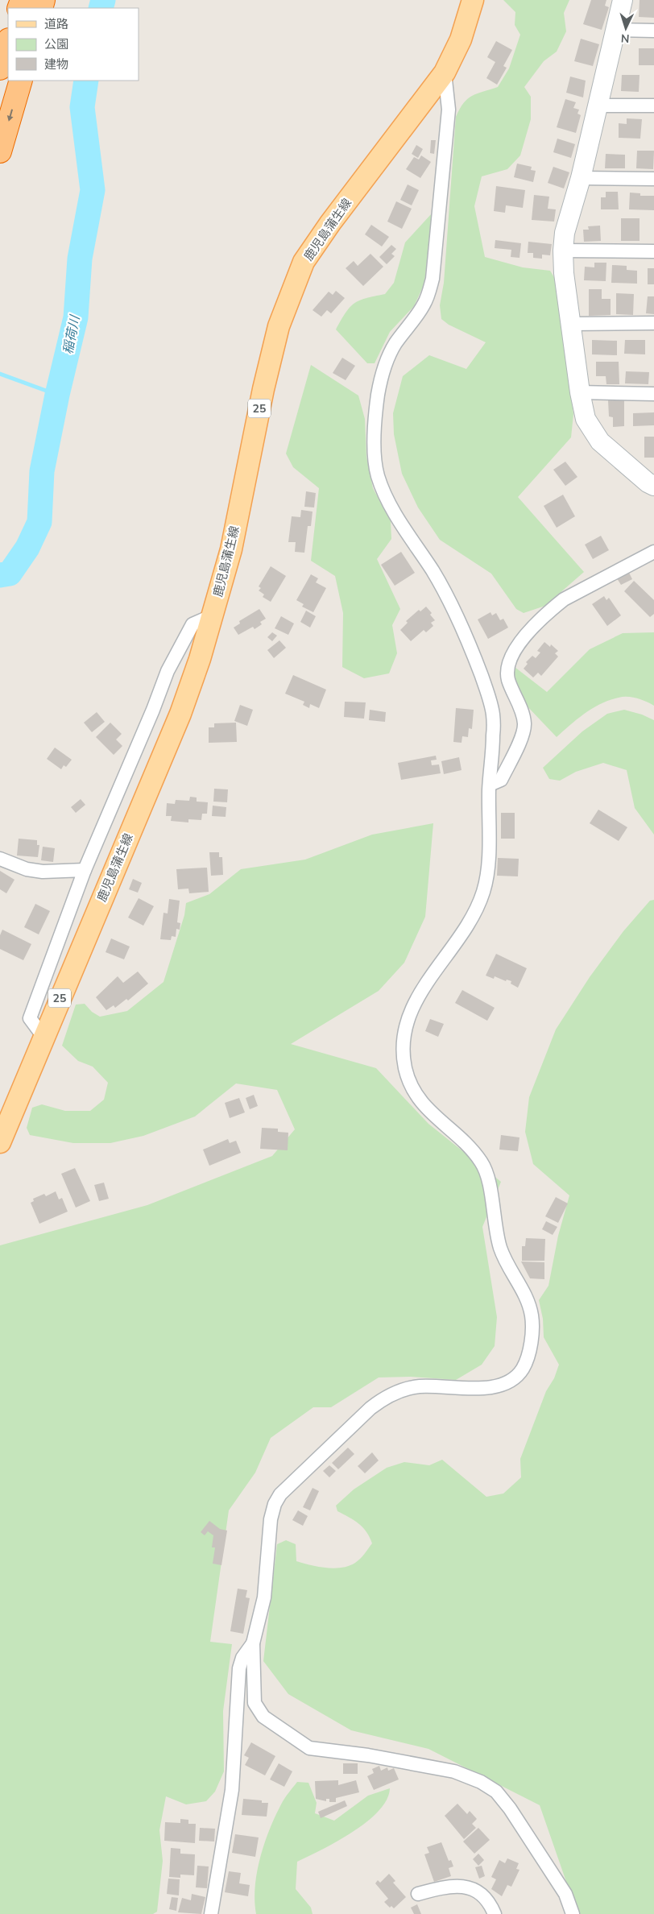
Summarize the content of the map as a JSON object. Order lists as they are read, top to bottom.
{
  "streets": {
    "main road": ["鹿児島蒲生線", "25"]
  },
  "water": ["稲荷川"],
  "legend": ["道路", "公園", "建物"],
  "north": "bottom"
}
